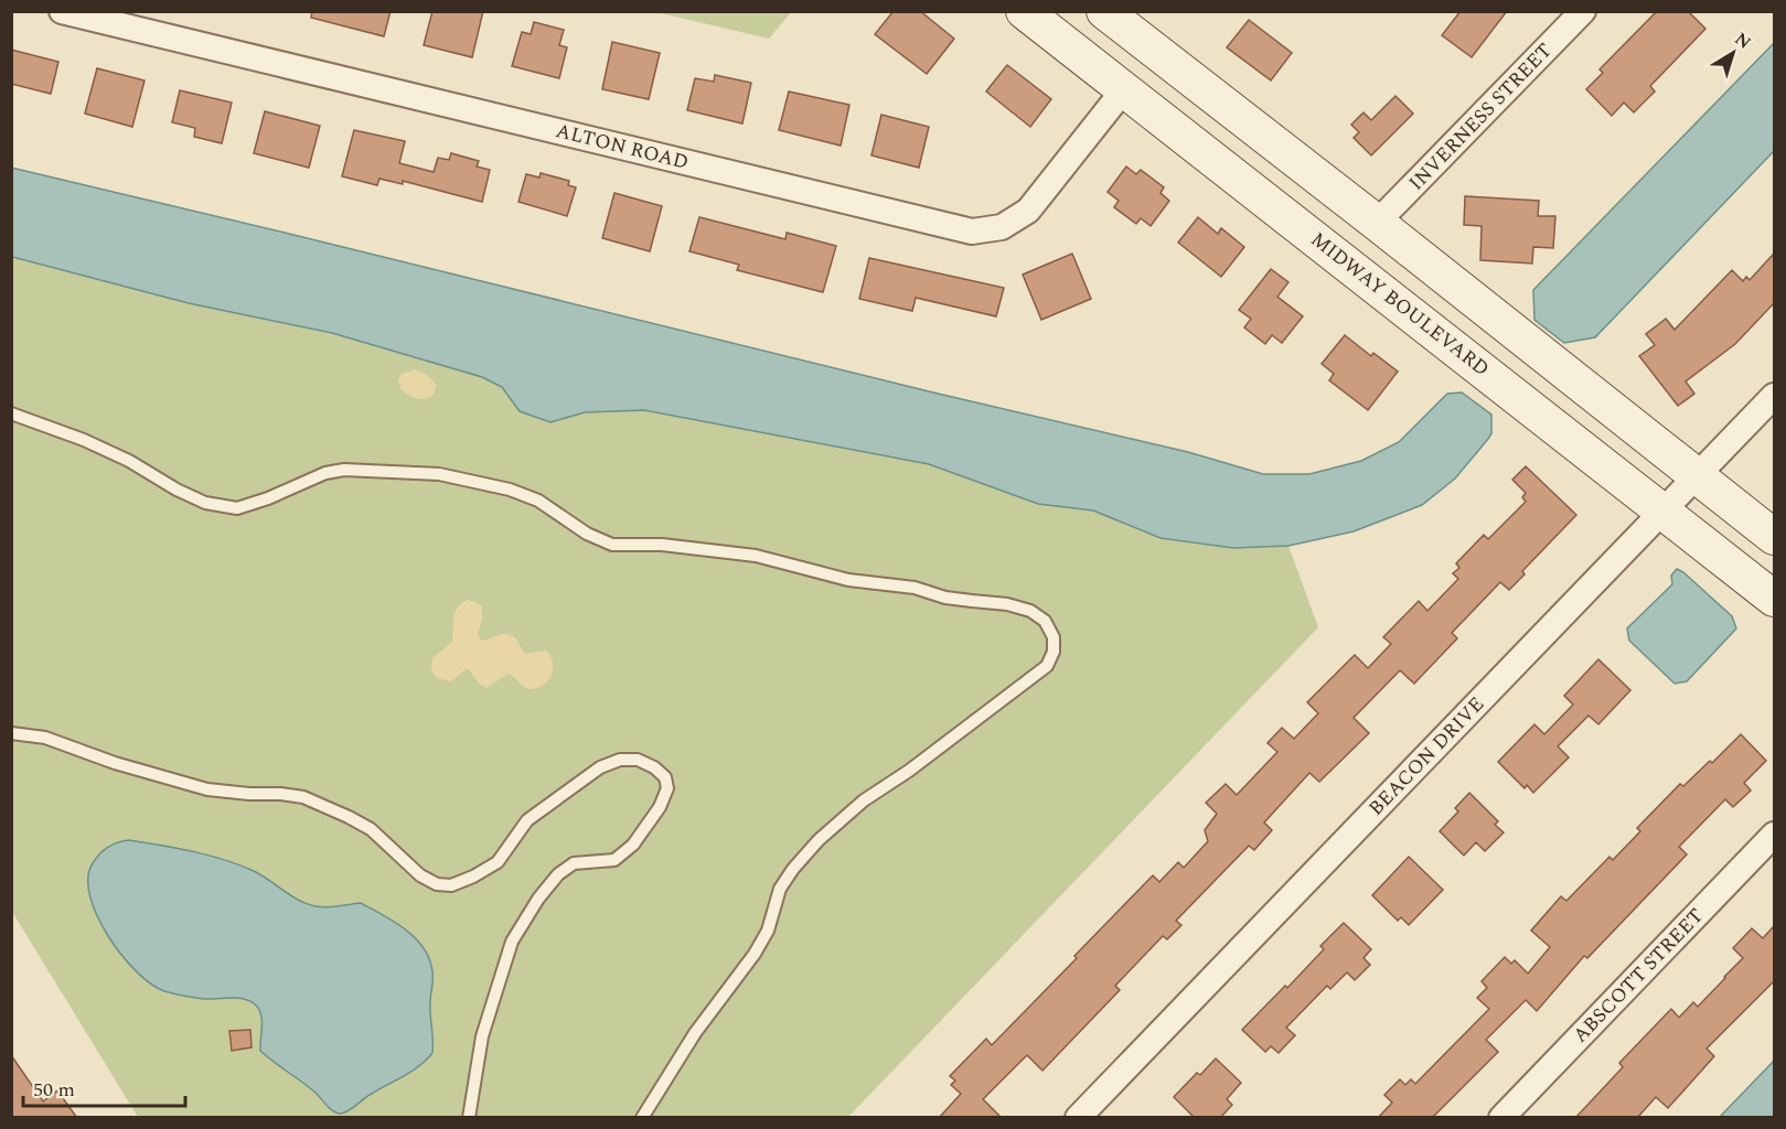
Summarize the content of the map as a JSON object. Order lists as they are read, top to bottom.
{
  "streets": {
    "street": [
      "INVERNESS STREET",
      "ALTON ROAD",
      "MIDWAY BOULEVARD",
      "BEACON DRIVE",
      "ABSCOTT STREET"
    ]
  },
  "crossings": [
    ["ALTON ROAD", "MIDWAY BOULEVARD"],
    ["MIDWAY BOULEVARD", "BEACON DRIVE"]
  ],
  "scale_bar": "50 m",
  "north": "top right"
}
